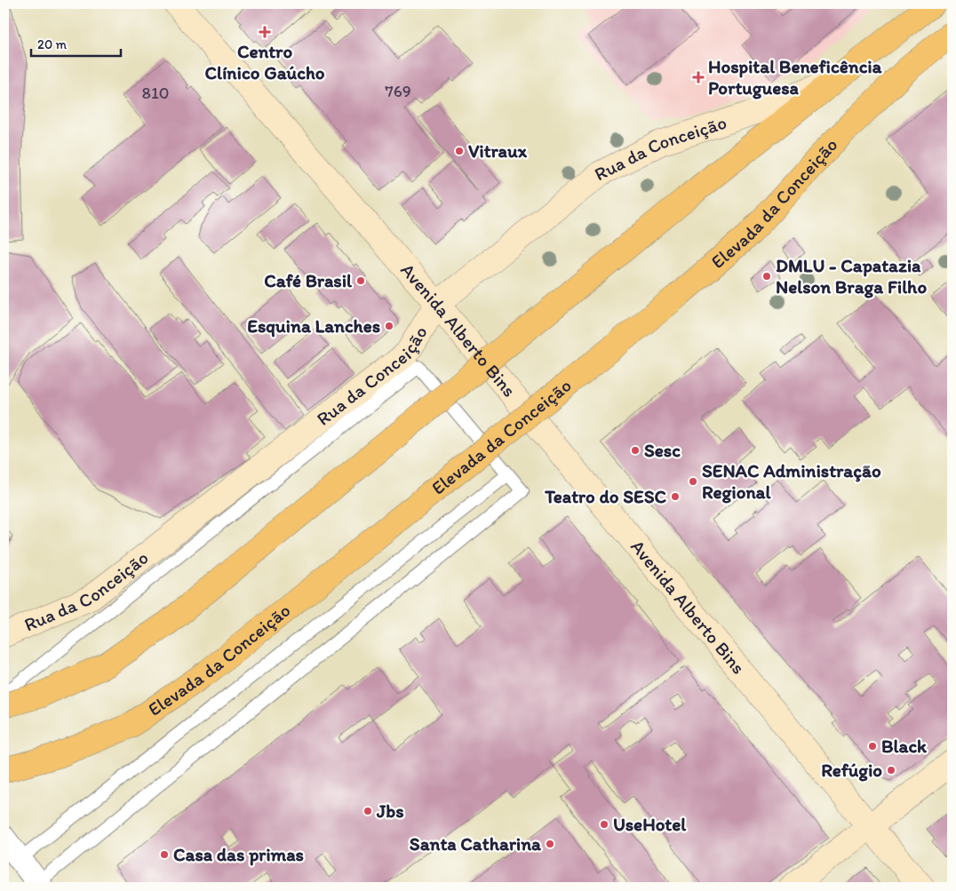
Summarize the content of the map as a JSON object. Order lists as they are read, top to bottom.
{
  "streets": {
    "main road": ["Elevada da Conceição"],
    "street": ["Rua da Conceição", "Avenida Alberto Bins"]
  },
  "crossings": [
    ["Rua da Conceição", "Avenida Alberto Bins"]
  ],
  "places": {
    "health": ["Centro Clínico Gaúcho", "Hospital Beneficência Portuguesa"],
    "other": [
      "Vitraux",
      "DMLU - Capatazia Nelson Braga Filho",
      "Café Brasil",
      "Esquina Lanches",
      "Sesc",
      "SENAC Administração Regional",
      "Teatro do SESC",
      "Black",
      "Refúgio",
      "Jbs",
      "UseHotel",
      "Santa Catharina",
      "Casa das primas"
    ]
  },
  "house_numbers": ["769", "810"],
  "scale_bar": "20 m"
}
